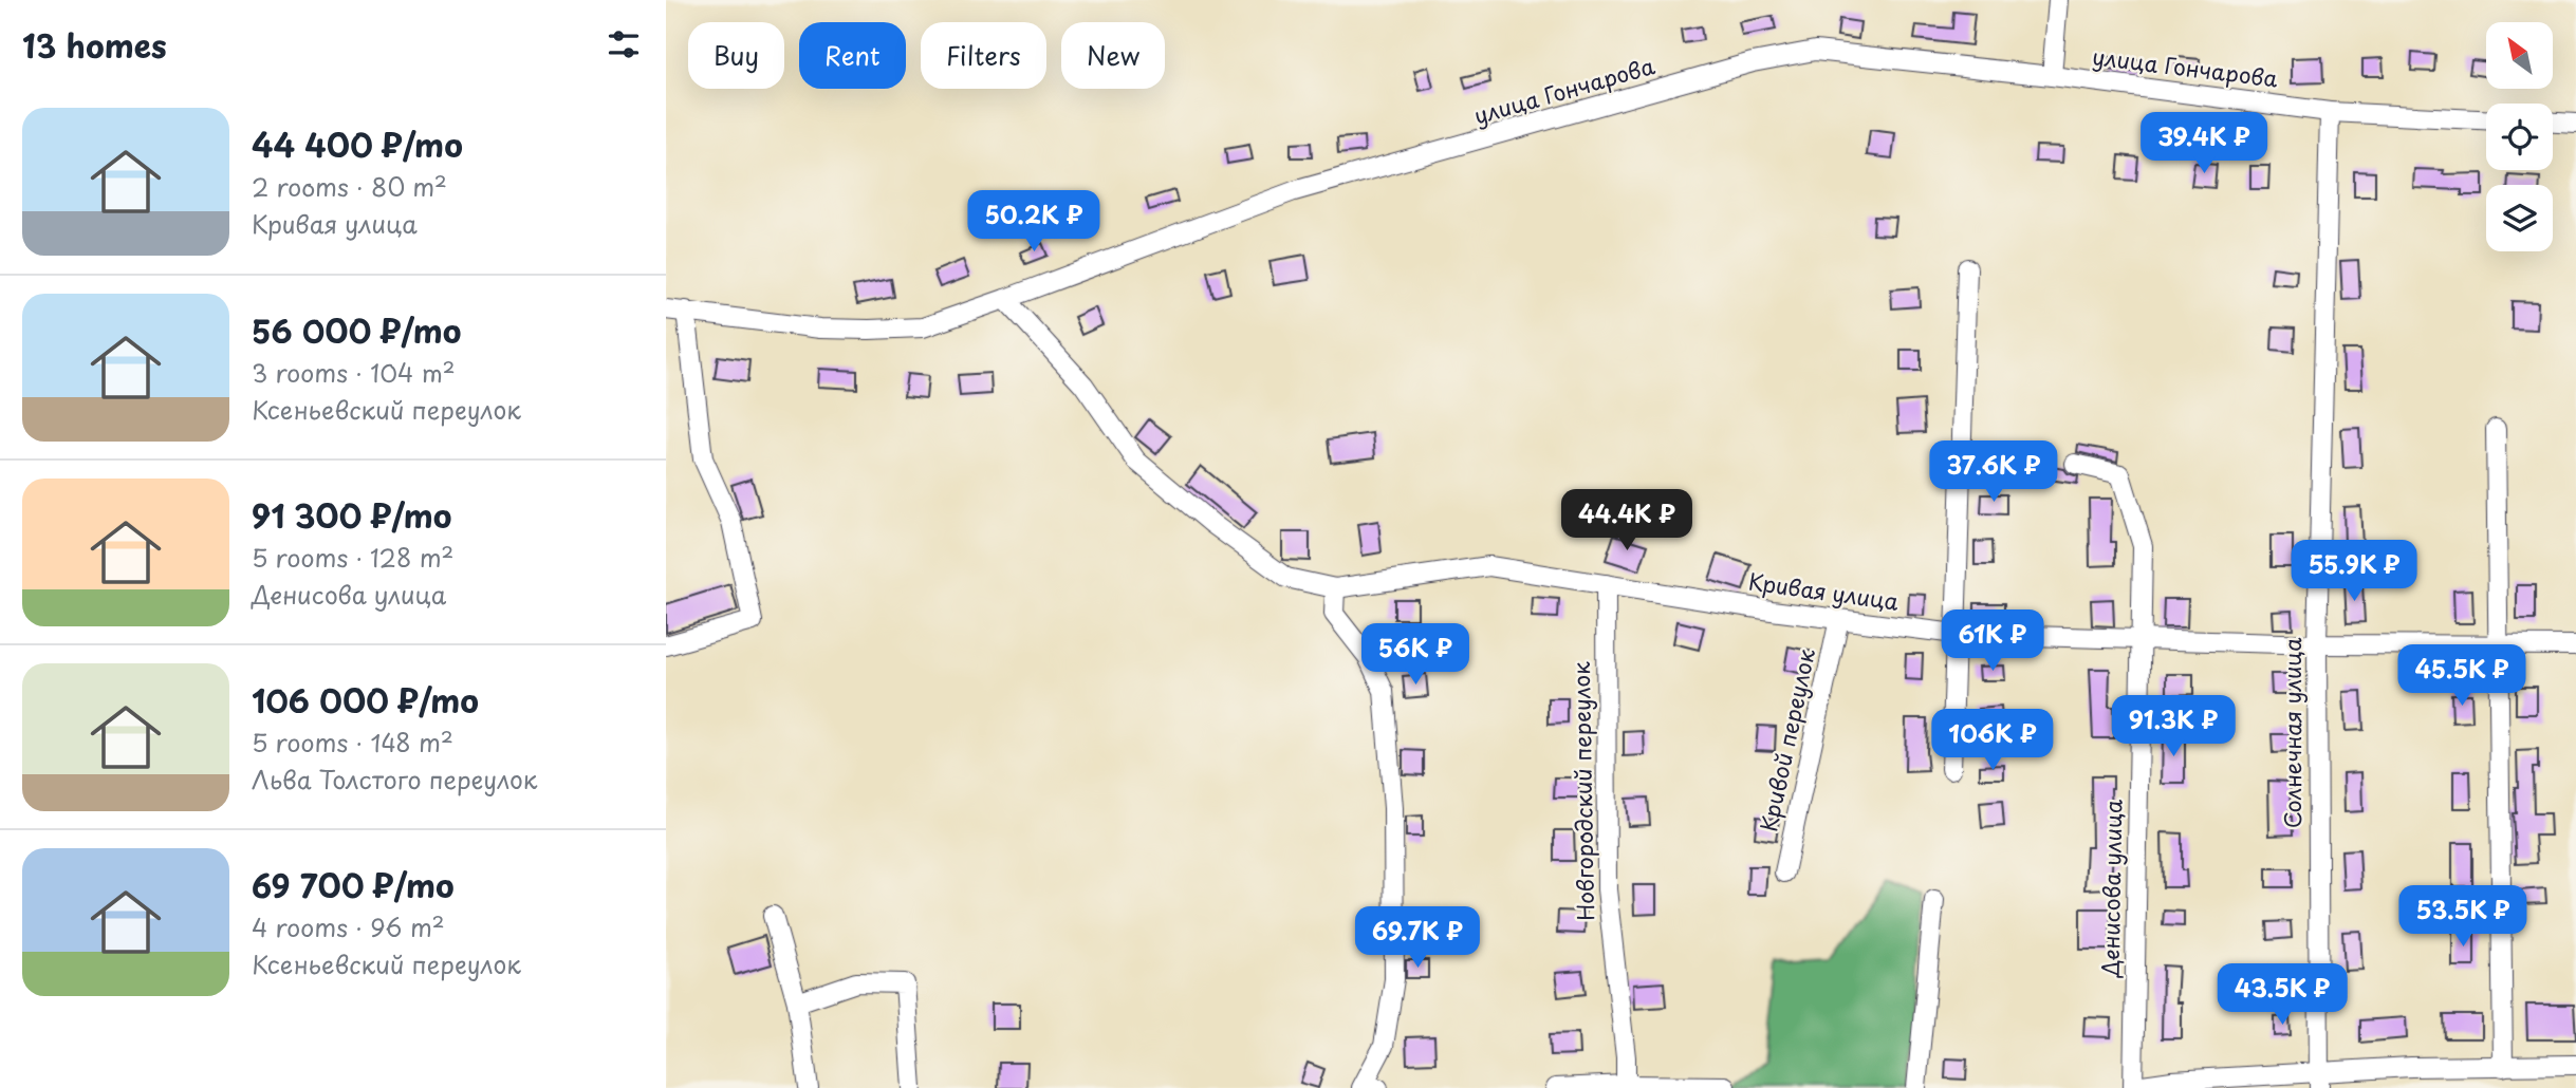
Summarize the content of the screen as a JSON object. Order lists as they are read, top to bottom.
{
  "streets": {
    "street": [
      "улица Гончарова",
      "Кривая улица",
      "Солнечная улица",
      "Кривой переулок",
      "Новгородский переулок",
      "Денисова улица"
    ]
  },
  "crossings": [
    ["улица Гончарова", "Солнечная улица"],
    ["Кривая улица", "Солнечная улица"],
    ["Кривая улица", "Кривой переулок"],
    ["Кривая улица", "Новгородский переулок"],
    ["Кривая улица", "Денисова улица"]
  ],
  "north": "top left",
  "page": {
    "heading": "13 homes",
    "chip": [
      "Buy",
      "Rent",
      "Filters",
      "New"
    ],
    "list": [
      {
        "name": "44 400 ₽/mo",
        "note": "2 rooms · 80 m² · Кривая улица"
      },
      {
        "name": "56 000 ₽/mo",
        "note": "3 rooms · 104 m² · Ксеньевский переулок"
      },
      {
        "name": "91 300 ₽/mo",
        "note": "5 rooms · 128 m² · Денисова улица"
      },
      {
        "name": "106 000 ₽/mo",
        "note": "5 rooms · 148 m² · Льва Толстого переулок"
      },
      {
        "name": "69 700 ₽/mo",
        "note": "4 rooms · 96 m² · Ксеньевский переулок"
      }
    ],
    "price": [
      "39.4K ₽",
      "50.2K ₽",
      "37.6K ₽",
      "44.4K ₽",
      "55.9K ₽",
      "61K ₽",
      "56K ₽",
      "45.5K ₽",
      "91.3K ₽",
      "106K ₽",
      "53.5K ₽",
      "69.7K ₽",
      "43.5K ₽"
    ]
  }
}
